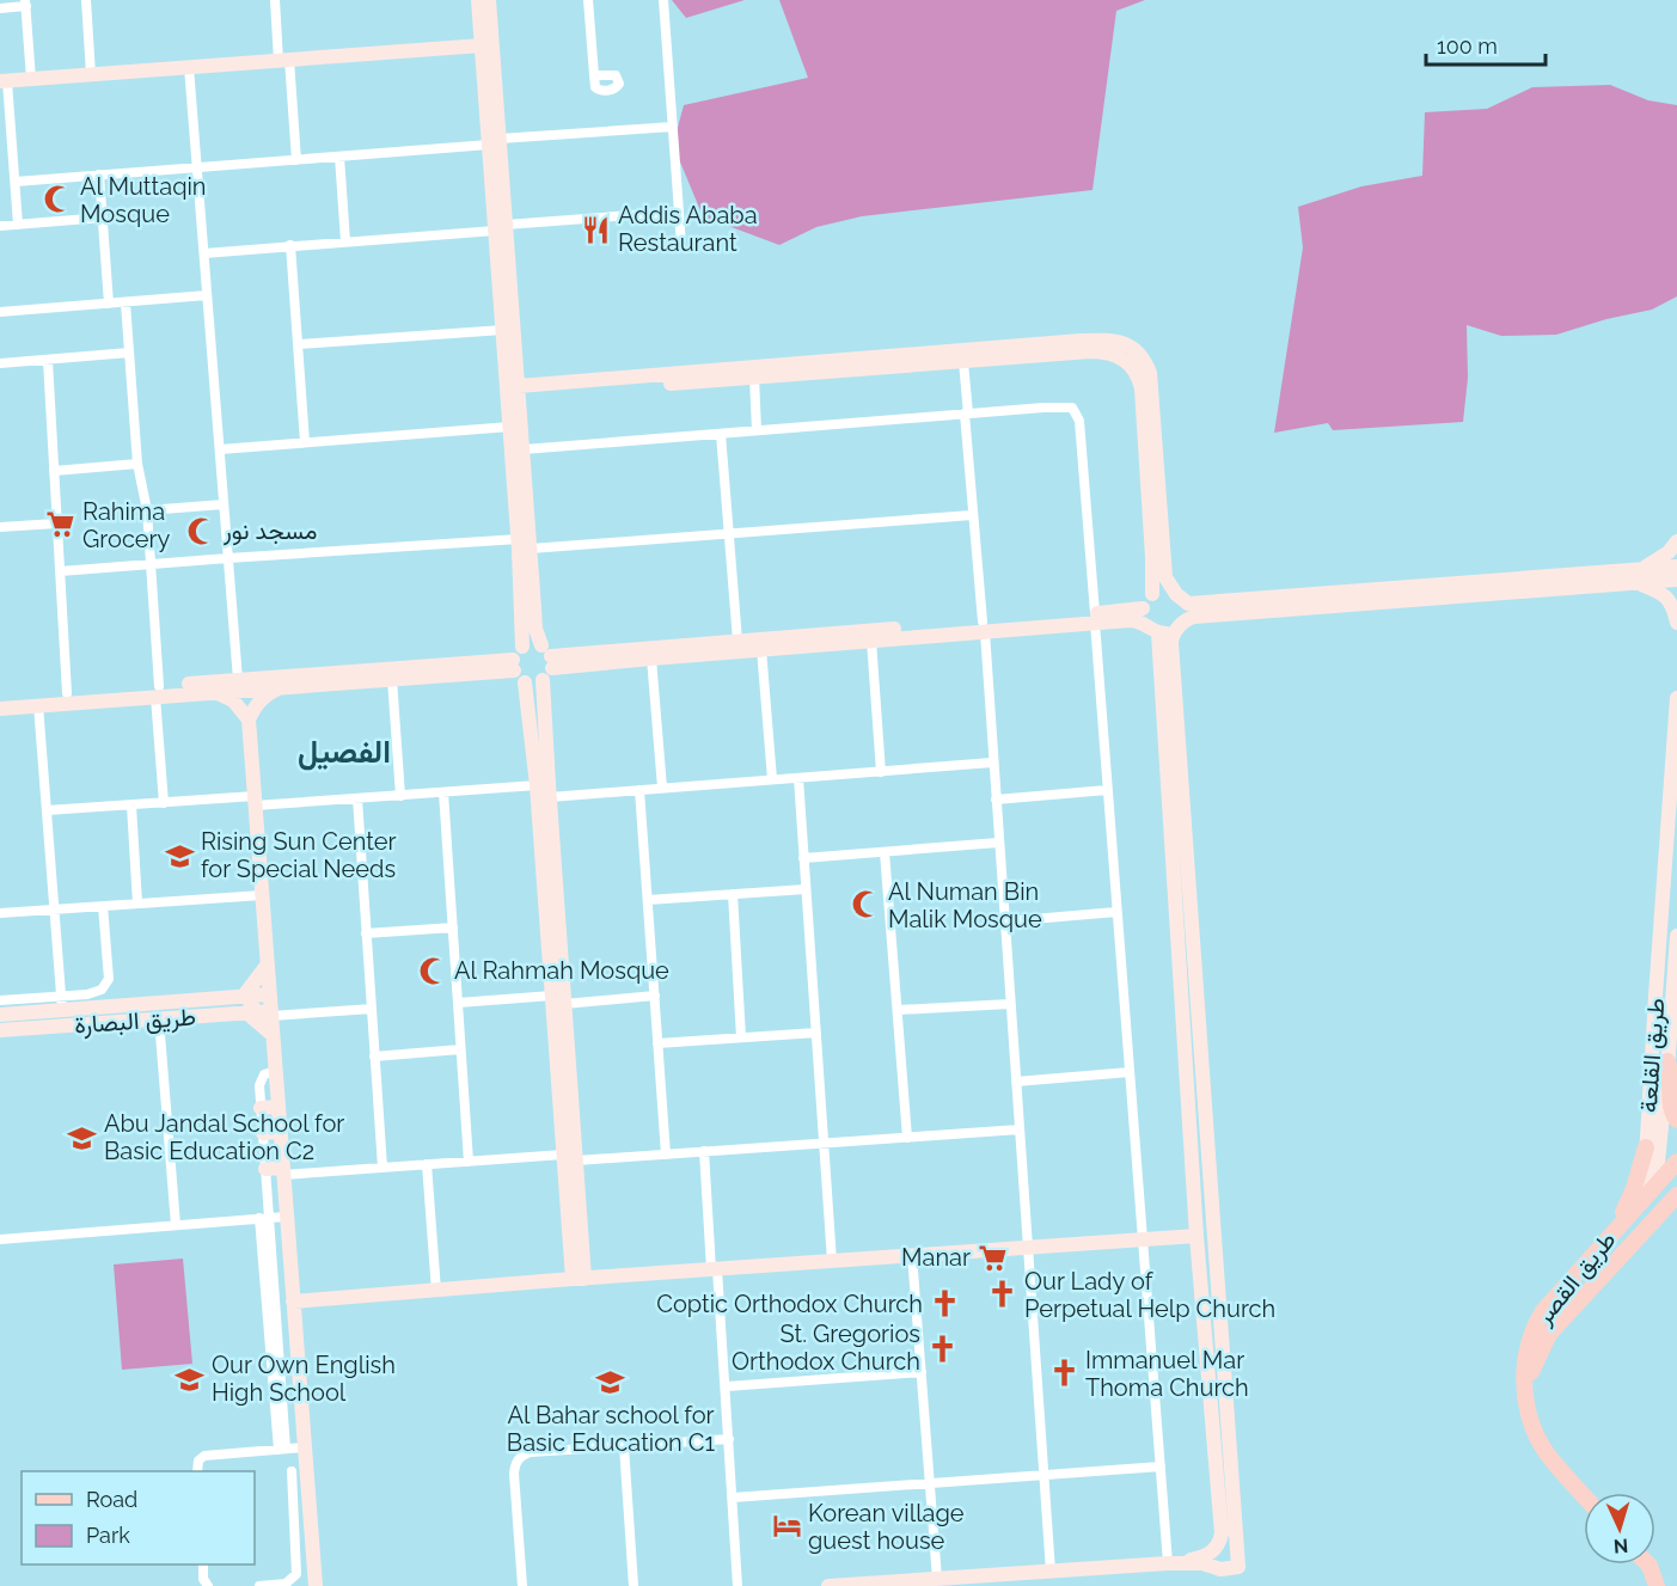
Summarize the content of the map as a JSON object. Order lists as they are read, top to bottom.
{
  "streets": {
    "main road": ["طريق القصر"],
    "street": ["طريق البصارة", "طريق القلعة"]
  },
  "crossings": [
    ["طريق القلعة", "طريق القصر"]
  ],
  "districts": ["الفصيل"],
  "places": {
    "mosque": [
      "Al Muttaqin Mosque",
      "مسجد نور",
      "Al Numan Bin Malik Mosque",
      "Al Rahmah Mosque"
    ],
    "restaurant": ["Addis Ababa Restaurant"],
    "supermarket": ["Rahima Grocery", "Manar"],
    "school or university": [
      "Rising Sun Center for Special Needs",
      "Abu Jandal School for Basic Education C2",
      "Our Own English High School",
      "Al Bahar school for Basic Education C1"
    ],
    "church": [
      "Our Lady of Perpetual Help Church",
      "Coptic Orthodox Church",
      "St. Gregorios Orthodox Church",
      "Immanuel Mar Thoma Church"
    ],
    "hotel": ["Korean village guest house"]
  },
  "legend": ["Road", "Park"],
  "scale_bar": "100 m",
  "north": "bottom"
}
